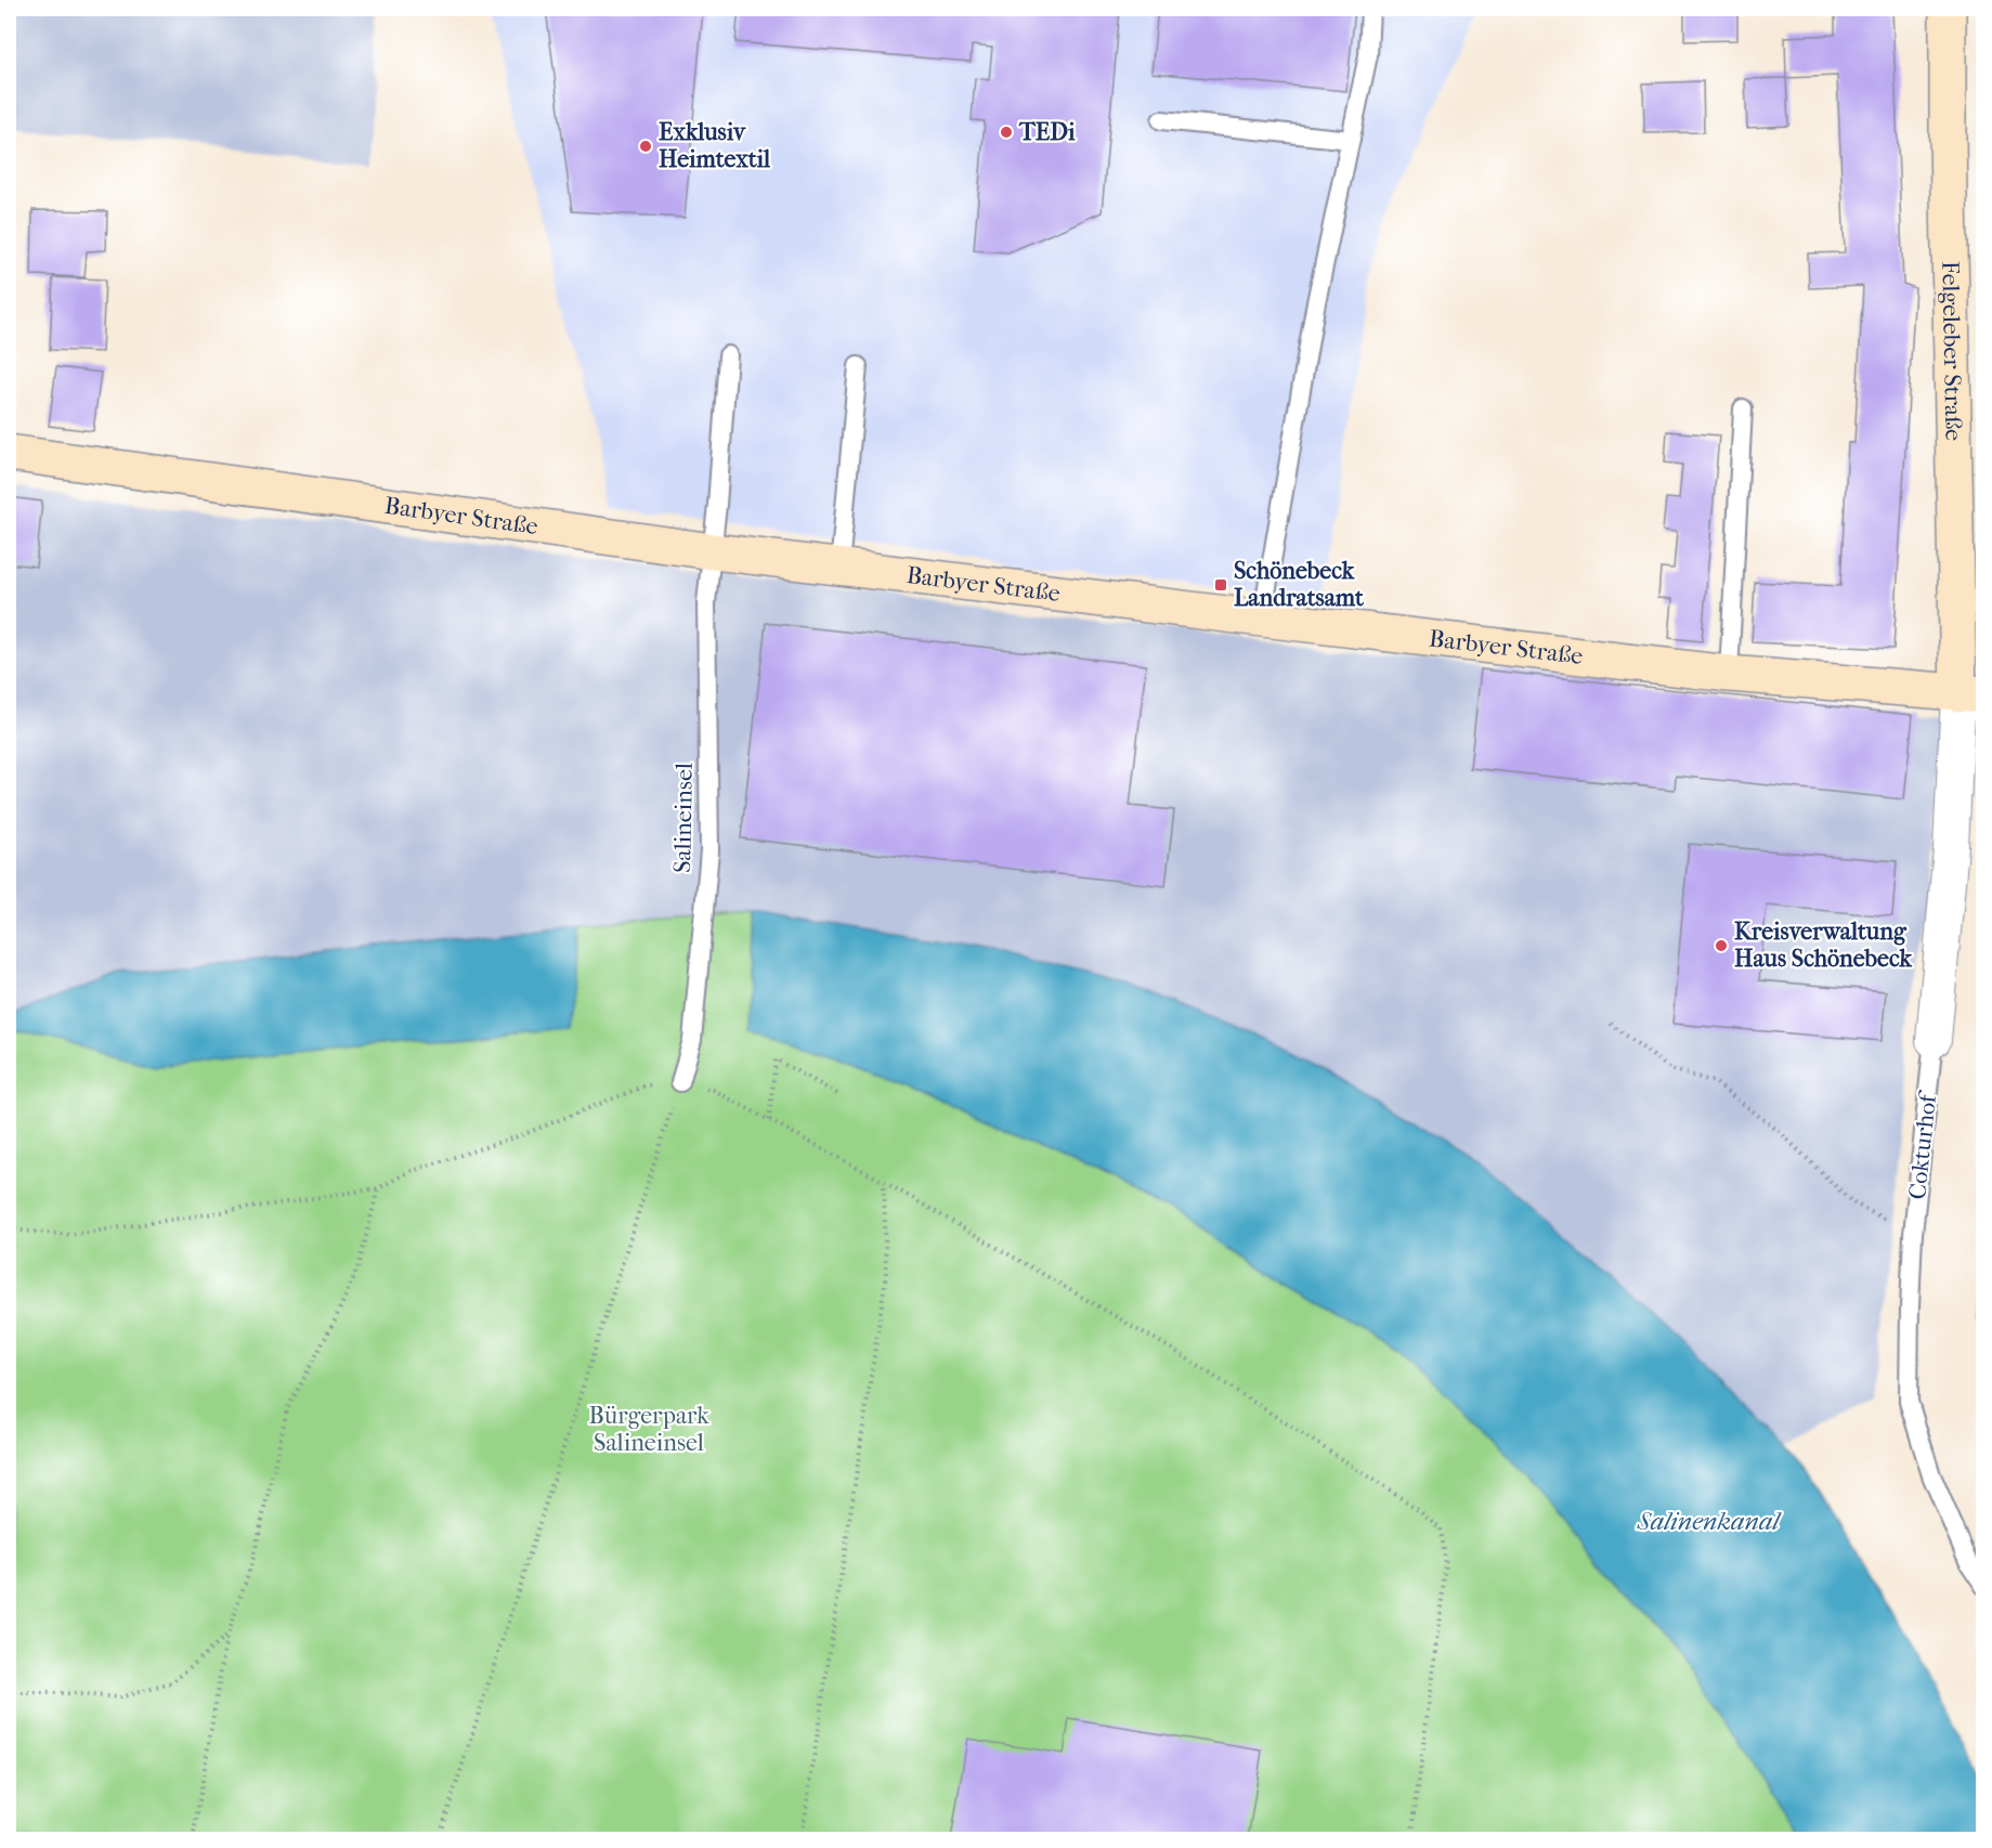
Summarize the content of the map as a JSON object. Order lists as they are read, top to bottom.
{
  "streets": {
    "street": ["Felgeleber Straße", "Barbyer Straße", "Cokturhof"],
    "lane": ["Salineinsel"]
  },
  "crossings": [
    ["Felgeleber Straße", "Barbyer Straße"],
    ["Felgeleber Straße", "Cokturhof"],
    ["Barbyer Straße", "Salineinsel"],
    ["Barbyer Straße", "Cokturhof"]
  ],
  "water": ["Salinenkanal"],
  "parks": ["Bürgerpark Salineinsel"],
  "places": {
    "other": ["TEDi", "Exklusiv Heimtextil", "Kreisverwaltung Haus Schönebeck"],
    "transit": ["Schönebeck Landratsamt"]
  }
}
